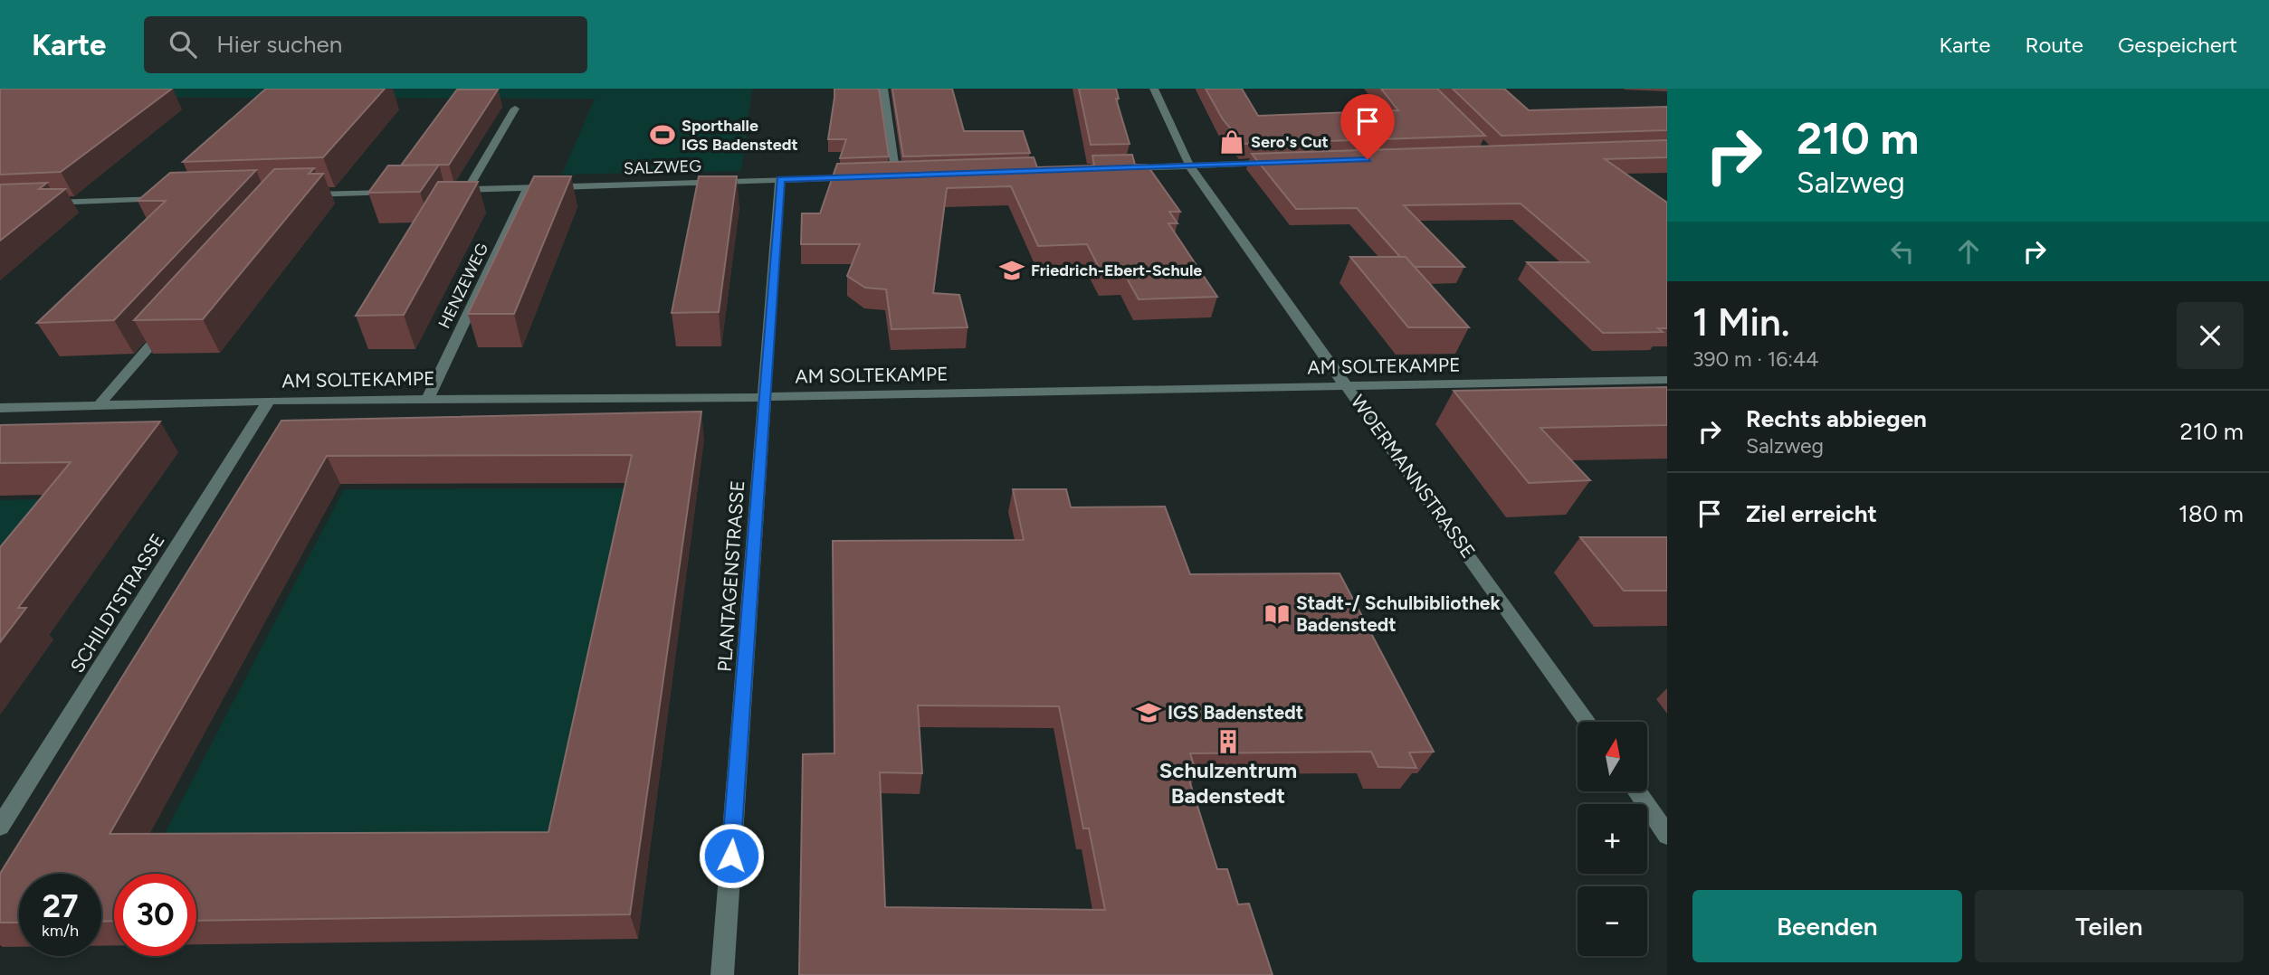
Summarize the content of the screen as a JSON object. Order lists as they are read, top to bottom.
{
  "streets": {
    "street": [
      "SALZWEG",
      "HENZEWEG",
      "AM SOLTEKAMPE",
      "WOERMANNSTRASSE",
      "PLANTAGENSTRASSE",
      "SCHILDTSTRASSE"
    ]
  },
  "crossings": [
    ["SALZWEG", "HENZEWEG"],
    ["SALZWEG", "PLANTAGENSTRASSE"],
    ["HENZEWEG", "AM SOLTEKAMPE"],
    ["AM SOLTEKAMPE", "WOERMANNSTRASSE"],
    ["AM SOLTEKAMPE", "PLANTAGENSTRASSE"],
    ["AM SOLTEKAMPE", "SCHILDTSTRASSE"]
  ],
  "places": {
    "sports": ["Sporthalle IGS Badenstedt"],
    "shop": ["Sero's Cut"],
    "school or university": ["Friedrich-Ebert-Schule", "IGS Badenstedt"],
    "library": ["Stadt-/ Schulbibliothek Badenstedt"],
    "building": ["Schulzentrum Badenstedt"]
  },
  "north": "top",
  "page": {
    "header": "Karte",
    "search": "Hier suchen",
    "nav": ["Karte", "Route", "Gespeichert"],
    "turn": ["210 m", "Salzweg"],
    "heading": ["1 Min.", "390 m · 16:44"],
    "list": [
      {
        "name": "Rechts abbiegen",
        "note": "Salzweg",
        "value": "210 m"
      },
      {
        "name": "Ziel erreicht",
        "value": "180 m"
      }
    ],
    "map_buttons": ["+", "−"],
    "speed": "27 km/h",
    "limit": "30",
    "buttons": ["Beenden", "Teilen"]
  }
}
